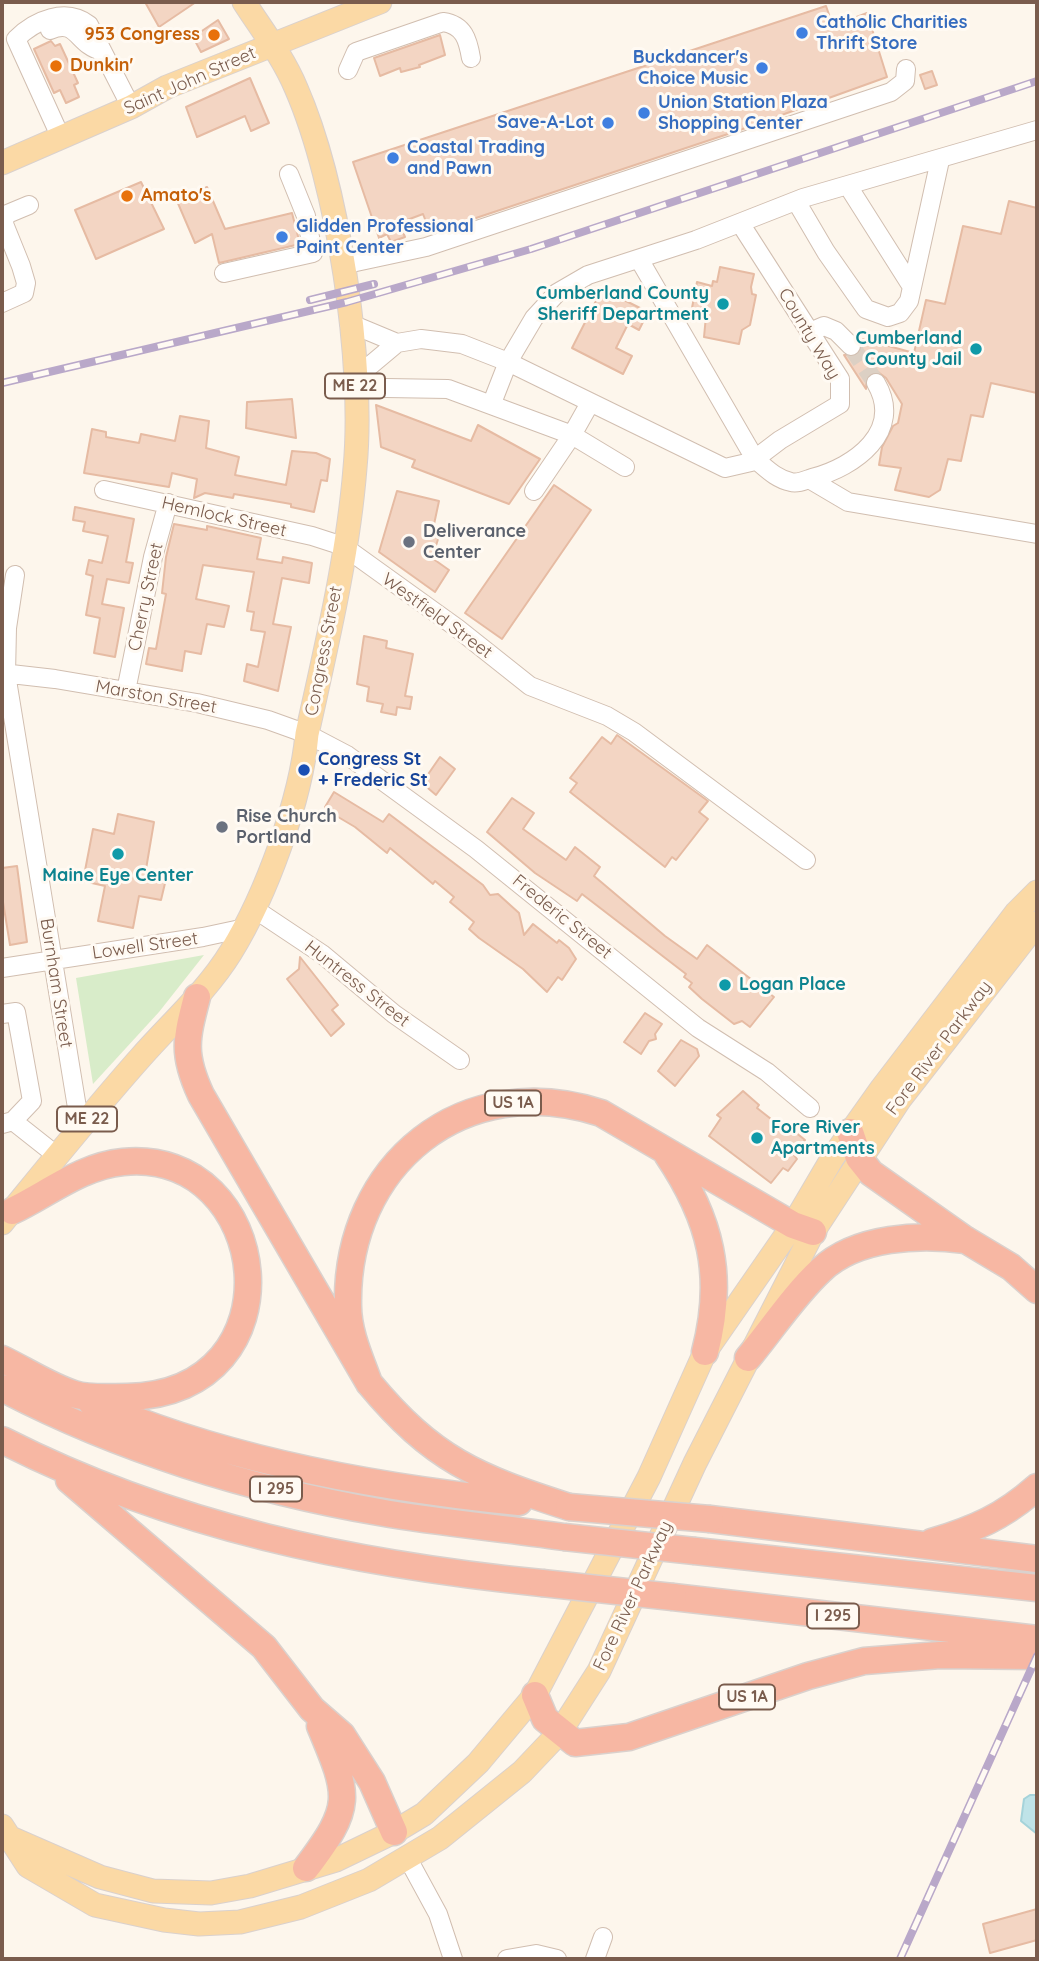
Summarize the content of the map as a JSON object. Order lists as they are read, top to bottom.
{
  "streets": {
    "highway": ["US 1A", "I 295"],
    "main road": [
      "Saint John Street",
      "ME 22",
      "Congress Street",
      "Fore River Parkway"
    ],
    "street": [
      "County Way",
      "Hemlock Street",
      "Cherry Street",
      "Westfield Street",
      "Marston Street",
      "Frederic Street",
      "Lowell Street",
      "Burnham Street",
      "Huntress Street"
    ]
  },
  "crossings": [
    ["Saint John Street", "Congress Street"],
    ["County Way", "Congress Street"],
    ["Hemlock Street", "Cherry Street"],
    ["Hemlock Street", "Westfield Street"],
    ["Hemlock Street", "Congress Street"],
    ["Cherry Street", "Marston Street"],
    ["Westfield Street", "Congress Street"],
    ["Congress Street", "Marston Street"],
    ["Congress Street", "Frederic Street"],
    ["Congress Street", "Lowell Street"],
    ["Congress Street", "Burnham Street"],
    ["Congress Street", "Huntress Street"],
    ["Marston Street", "Frederic Street"],
    ["Marston Street", "Burnham Street"],
    ["Lowell Street", "Burnham Street"],
    ["Lowell Street", "Huntress Street"],
    ["Fore River Parkway", "US 1A"],
    ["US 1A", "I 295"]
  ],
  "places": [
    "Catholic Charities Thrift Store",
    "953 Congress",
    "Dunkin'",
    "Buckdancer's Choice Music",
    "Union Station Plaza Shopping Center",
    "Save-A-Lot",
    "Coastal Trading and Pawn",
    "Amato's",
    "Glidden Professional Paint Center",
    "Cumberland County Sheriff Department",
    "Cumberland County Jail",
    "Deliverance Center",
    "Congress St + Frederic St",
    "Rise Church Portland",
    "Maine Eye Center",
    "Logan Place",
    "Fore River Apartments"
  ]
}
